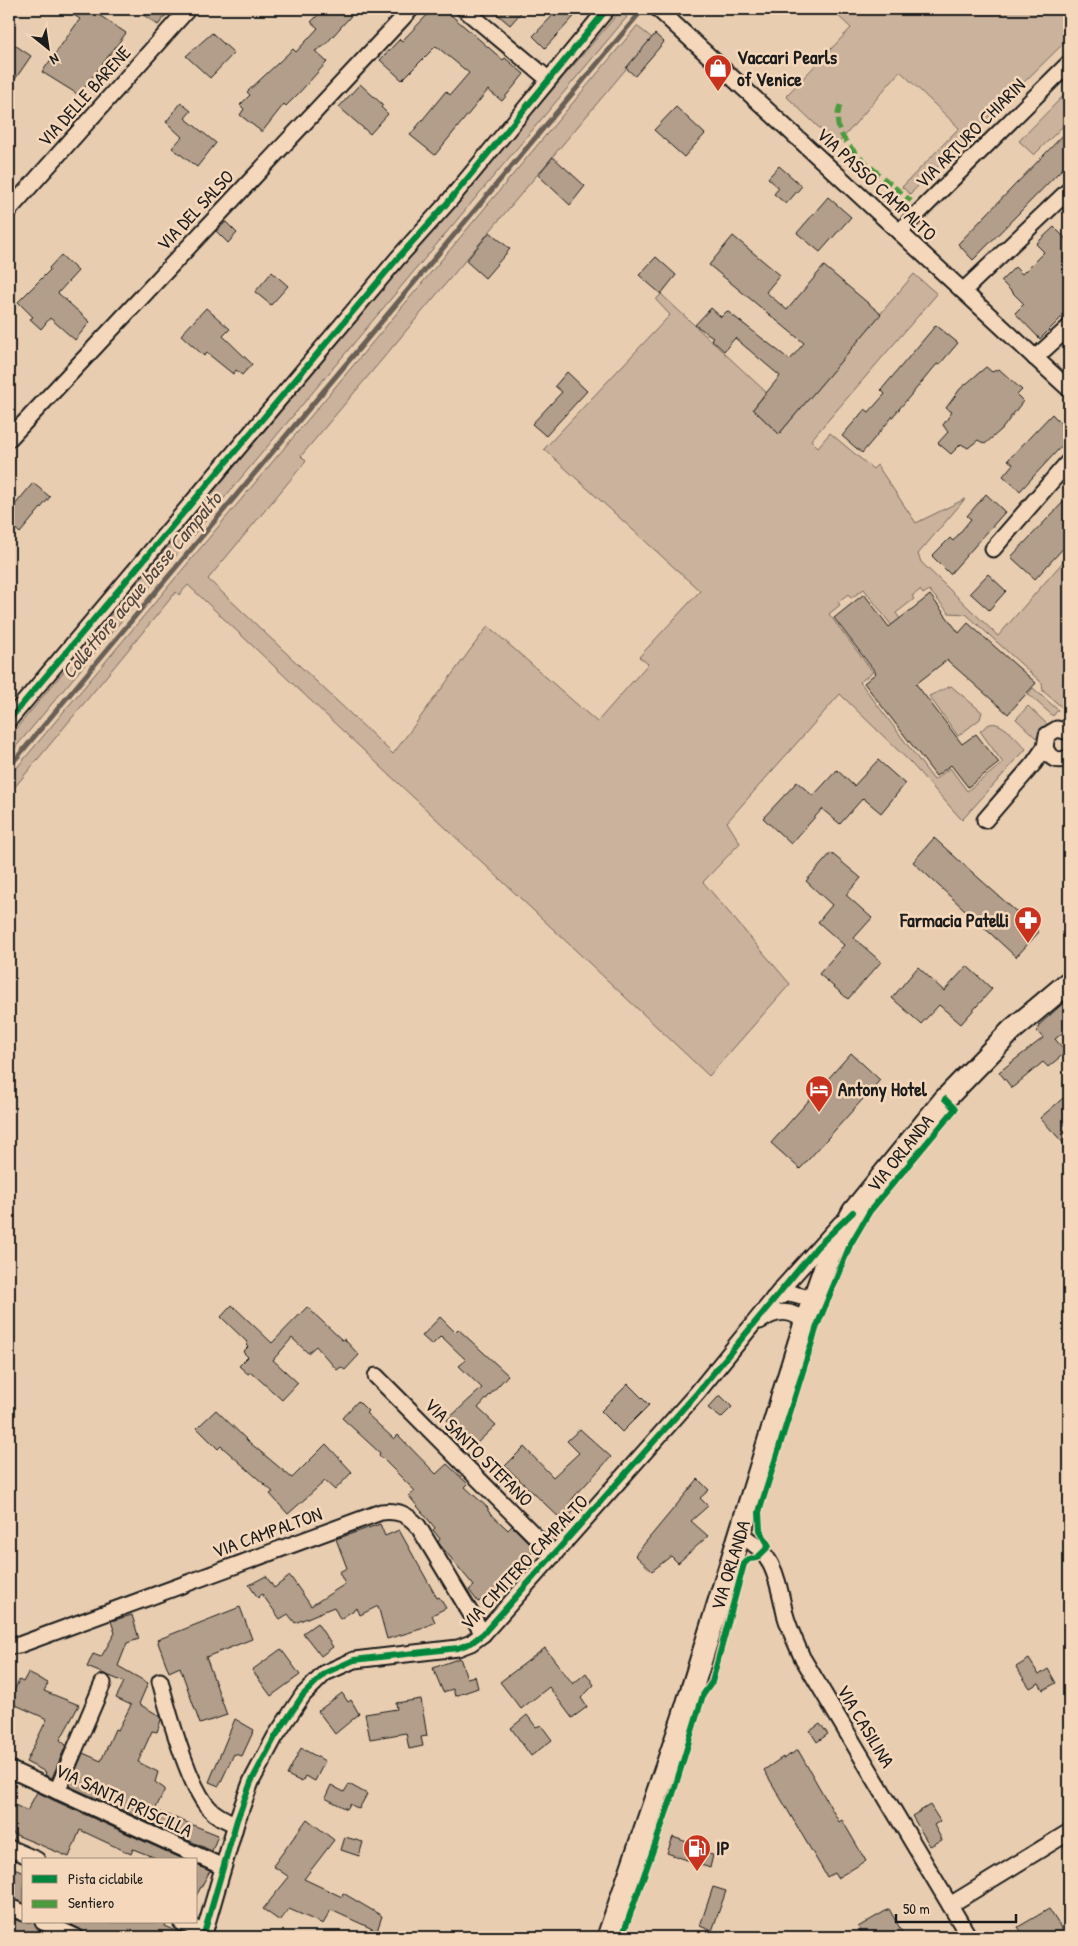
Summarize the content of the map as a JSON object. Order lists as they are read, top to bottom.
{
  "streets": {
    "main road": ["VIA ORLANDA"],
    "street": [
      "VIA DELLE BARENE",
      "VIA ARTURO CHIARIN",
      "VIA PASSO CAMPALTO",
      "VIA DEL SALSO",
      "VIA SANTO STEFANO",
      "VIA CAMPALTON",
      "VIA CIMITERO CAMPALTO",
      "VIA CASILINA",
      "VIA SANTA PRISCILLA"
    ]
  },
  "crossings": [
    ["VIA ARTURO CHIARIN", "VIA PASSO CAMPALTO"],
    ["VIA ORLANDA", "VIA CIMITERO CAMPALTO"],
    ["VIA ORLANDA", "VIA CASILINA"],
    ["VIA SANTO STEFANO", "VIA CIMITERO CAMPALTO"],
    ["VIA CAMPALTON", "VIA CIMITERO CAMPALTO"],
    ["VIA CIMITERO CAMPALTO", "VIA SANTA PRISCILLA"]
  ],
  "water": ["Collettore acque basse Campalto"],
  "places": {
    "shop": ["Vaccari Pearls of Venice"],
    "pharmacy": ["Farmacia Patelli"],
    "hotel": ["Antony Hotel"],
    "fuel station": ["IP"]
  },
  "legend": ["Pista ciclabile", "Sentiero"],
  "scale_bar": "50 m",
  "north": "bottom right"
}
